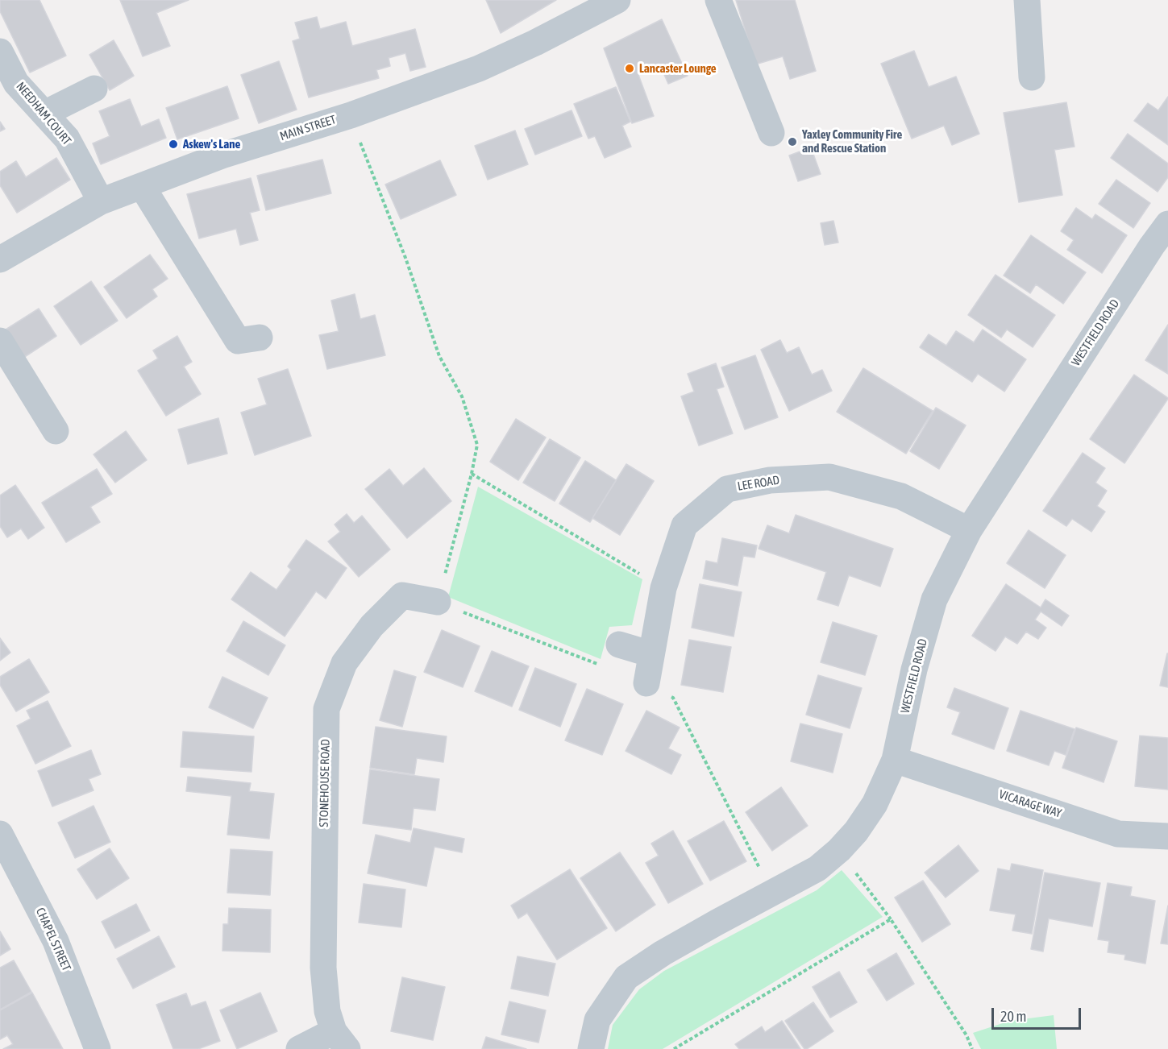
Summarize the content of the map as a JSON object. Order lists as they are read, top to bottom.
{
  "streets": {
    "street": [
      "NEEDHAM COURT",
      "MAIN STREET",
      "WESTFIELD ROAD",
      "LEE ROAD",
      "STONEHOUSE ROAD",
      "VICARAGE WAY",
      "CHAPEL STREET"
    ]
  },
  "crossings": [
    ["NEEDHAM COURT", "MAIN STREET"],
    ["WESTFIELD ROAD", "LEE ROAD"],
    ["WESTFIELD ROAD", "VICARAGE WAY"]
  ],
  "places": ["Lancaster Lounge", "Yaxley Community Fire and Rescue Station", "Askew's Lane"],
  "scale_bar": "20 m"
}
